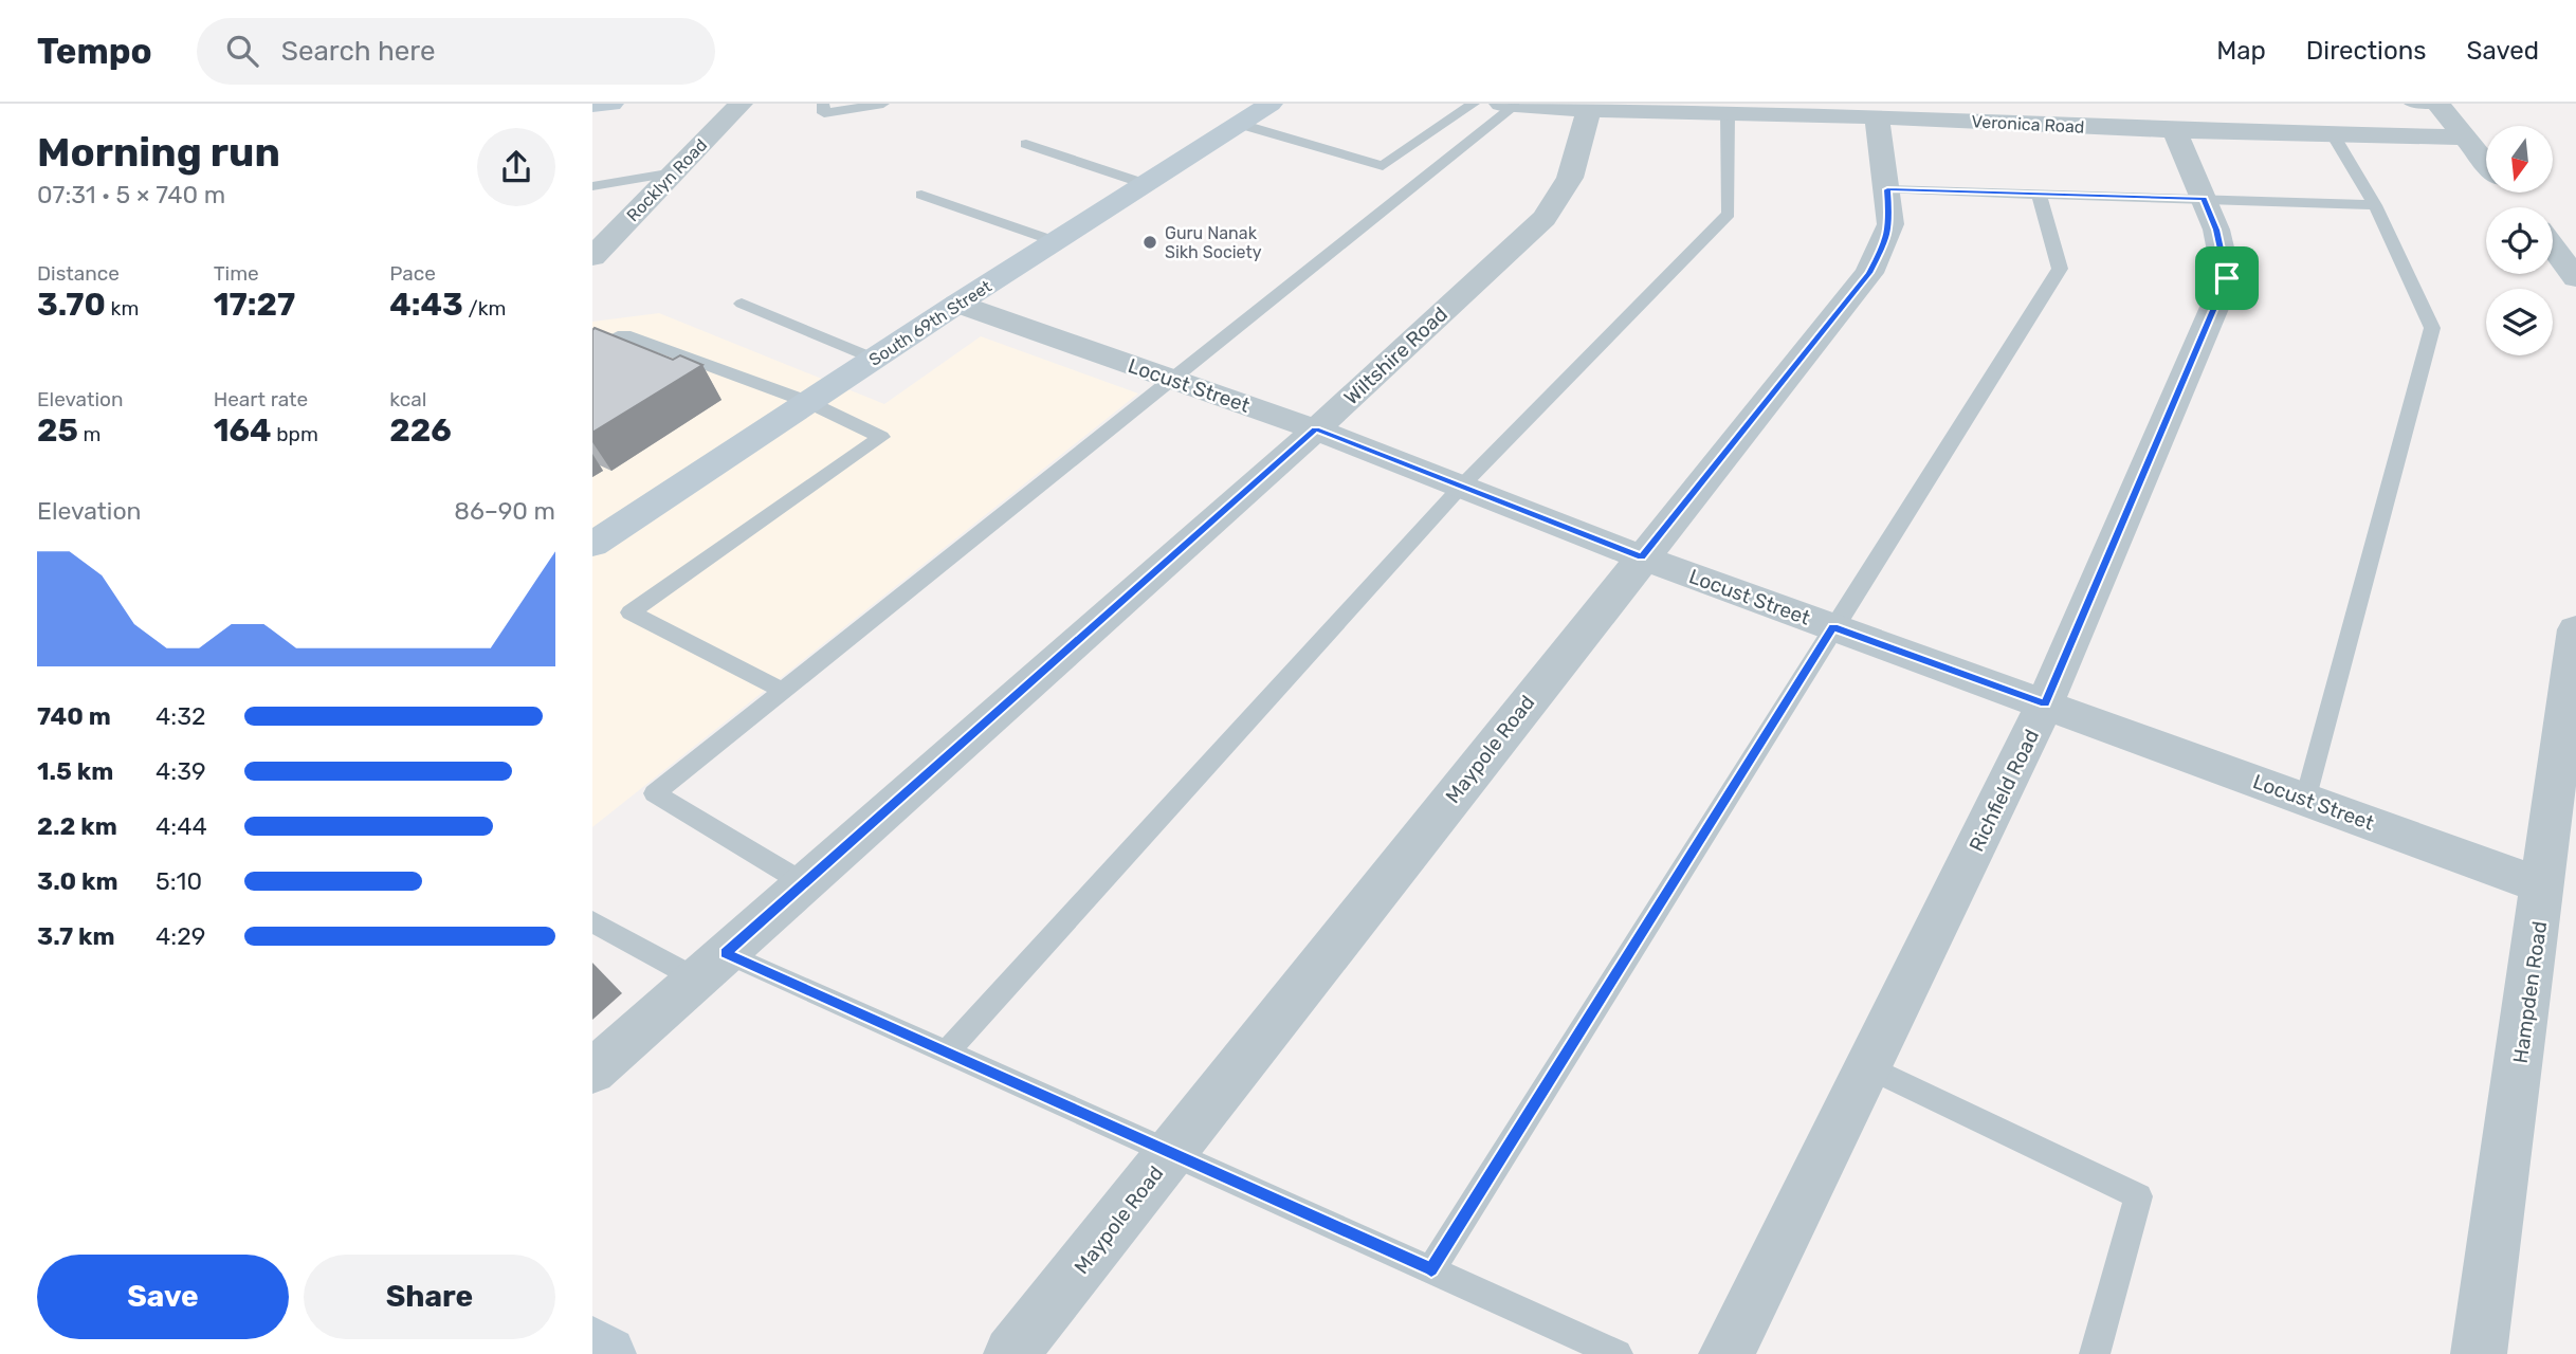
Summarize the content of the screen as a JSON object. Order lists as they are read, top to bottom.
{
  "streets": {
    "main road": ["South 69th Street"],
    "street": [
      "Veronica Road",
      "Rocklyn Road",
      "Wiltshire Road",
      "Locust Street",
      "Maypole Road",
      "Richfield Road",
      "Hampden Road"
    ]
  },
  "crossings": [
    ["Veronica Road", "Wiltshire Road"],
    ["Veronica Road", "Maypole Road"],
    ["Veronica Road", "Richfield Road"],
    ["South 69th Street", "Locust Street"],
    ["Wiltshire Road", "Locust Street"],
    ["Locust Street", "Maypole Road"],
    ["Locust Street", "Richfield Road"],
    ["Locust Street", "Hampden Road"]
  ],
  "places": ["Guru Nanak Sikh Society"],
  "north": "bottom",
  "page": {
    "header": "Tempo",
    "search": "Search here",
    "nav": ["Map", "Directions", "Saved"],
    "heading": ["Morning run", "07:31 · 5 × 740 m"],
    "stats": [
      ["Distance", "3.70 km"],
      ["Time", "17:27"],
      ["Pace", "4:43 /km"],
      ["Elevation", "25 m"],
      ["Heart rate", "164 bpm"],
      ["kcal", "226"]
    ],
    "chart": ["Elevation", "86–90 m"],
    "list": [
      {
        "name": "740 m",
        "note": "4:32"
      },
      {
        "name": "1.5 km",
        "note": "4:39"
      },
      {
        "name": "2.2 km",
        "note": "4:44"
      },
      {
        "name": "3.0 km",
        "note": "5:10"
      },
      {
        "name": "3.7 km",
        "note": "4:29"
      }
    ],
    "buttons": ["Save", "Share"]
  }
}
